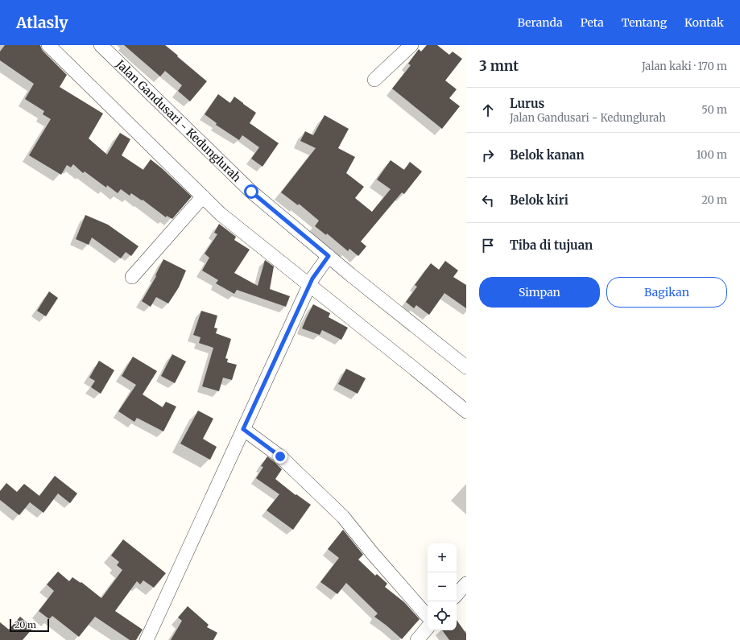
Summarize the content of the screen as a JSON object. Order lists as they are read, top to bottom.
{
  "streets": {
    "street": ["Jalan Gandusari - Kedunglurah"]
  },
  "scale_bar": "20 m",
  "page": {
    "header": "Atlasly",
    "nav": [
      "Beranda",
      "Peta",
      "Tentang",
      "Kontak"
    ],
    "heading": ["3 mnt", "Jalan kaki · 170 m"],
    "list": [
      ["Lurus", "Jalan Gandusari - Kedunglurah", "50 m"],
      ["Belok kanan", "100 m"],
      ["Belok kiri", "20 m"],
      "Tiba di tujuan"
    ],
    "buttons": ["Simpan", "Bagikan"],
    "map_buttons": ["+", "−"],
    "scale": "20 m"
  }
}
